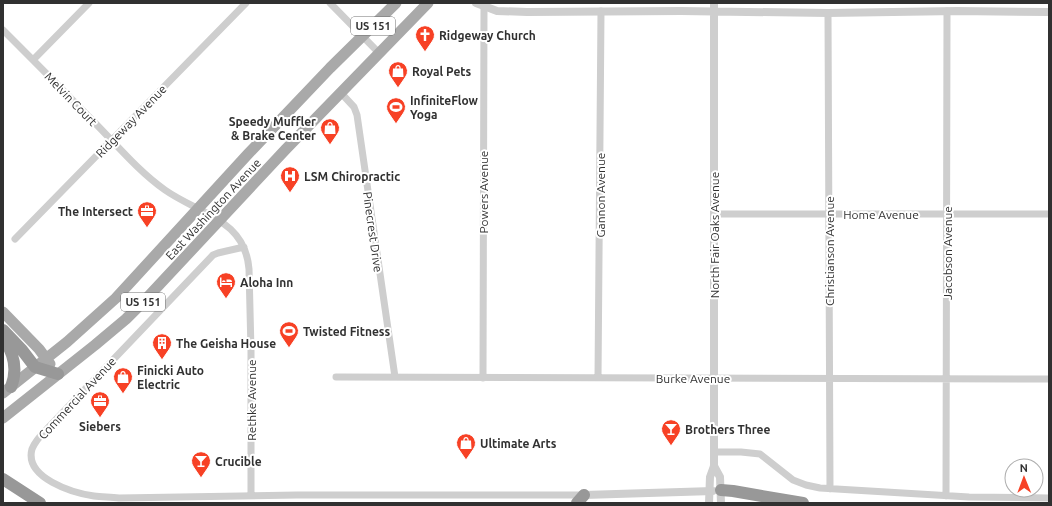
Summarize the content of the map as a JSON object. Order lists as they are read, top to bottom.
{
  "streets": {
    "main road": ["US 151", "East Washington Avenue"],
    "street": [
      "Melvin Court",
      "Ridgeway Avenue",
      "Powers Avenue",
      "Gannon Avenue",
      "Home Avenue",
      "Pinecrest Drive",
      "North Fair Oaks Avenue",
      "Christianson Avenue",
      "Jacobson Avenue",
      "Burke Avenue",
      "Commercial Avenue",
      "Rethke Avenue"
    ]
  },
  "crossings": [
    ["Melvin Court", "Ridgeway Avenue"],
    ["Melvin Court", "East Washington Avenue"],
    ["Melvin Court", "Rethke Avenue"],
    ["Powers Avenue", "Burke Avenue"],
    ["Gannon Avenue", "Burke Avenue"],
    ["East Washington Avenue", "Pinecrest Drive"],
    ["East Washington Avenue", "Rethke Avenue"],
    ["Home Avenue", "North Fair Oaks Avenue"],
    ["Home Avenue", "Christianson Avenue"],
    ["Home Avenue", "Jacobson Avenue"],
    ["Pinecrest Drive", "Burke Avenue"],
    ["North Fair Oaks Avenue", "Burke Avenue"],
    ["North Fair Oaks Avenue", "Commercial Avenue"],
    ["Christianson Avenue", "Burke Avenue"],
    ["Jacobson Avenue", "Burke Avenue"],
    ["Commercial Avenue", "Rethke Avenue"]
  ],
  "places": {
    "church": ["Ridgeway Church"],
    "shop": [
      "Royal Pets",
      "Speedy Muffler & Brake Center",
      "Finicki Auto Electric",
      "Ultimate Arts"
    ],
    "sports": ["InfiniteFlow Yoga", "Twisted Fitness"],
    "hospital": ["LSM Chiropractic"],
    "office": ["The Intersect", "Siebers"],
    "hotel": ["Aloha Inn"],
    "building": ["The Geisha House"],
    "bar": ["Brothers Three", "Crucible"]
  },
  "north": "top"
}
